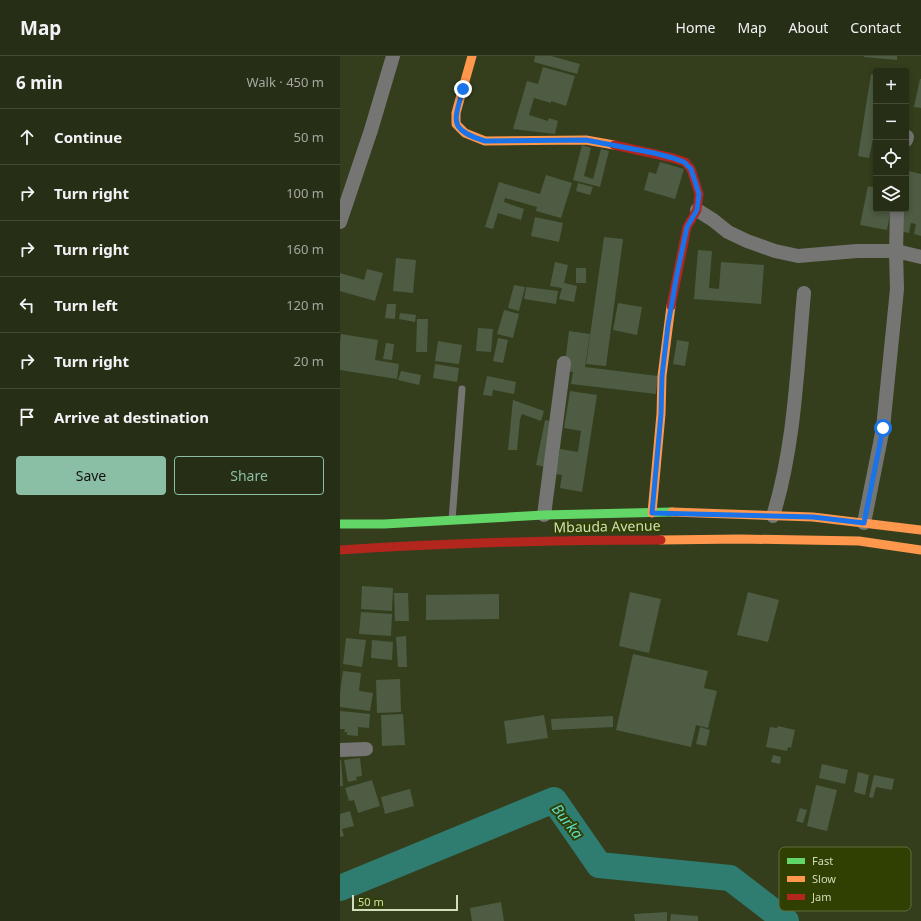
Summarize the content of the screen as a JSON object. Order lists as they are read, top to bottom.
{
  "streets": {
    "street": ["Mbauda Avenue"]
  },
  "water": ["Burka"],
  "legend": ["Fast", "Slow", "Jam"],
  "scale_bar": "50 m",
  "page": {
    "header": "Map",
    "nav": [
      "Home",
      "Map",
      "About",
      "Contact"
    ],
    "heading": ["6 min", "Walk · 450 m"],
    "map_buttons": ["+", "−"],
    "list": [
      ["Continue", "50 m"],
      ["Turn right", "100 m"],
      ["Turn right", "160 m"],
      ["Turn left", "120 m"],
      ["Turn right", "20 m"],
      "Arrive at destination"
    ],
    "buttons": ["Save", "Share"],
    "scale": "50 m"
  }
}
